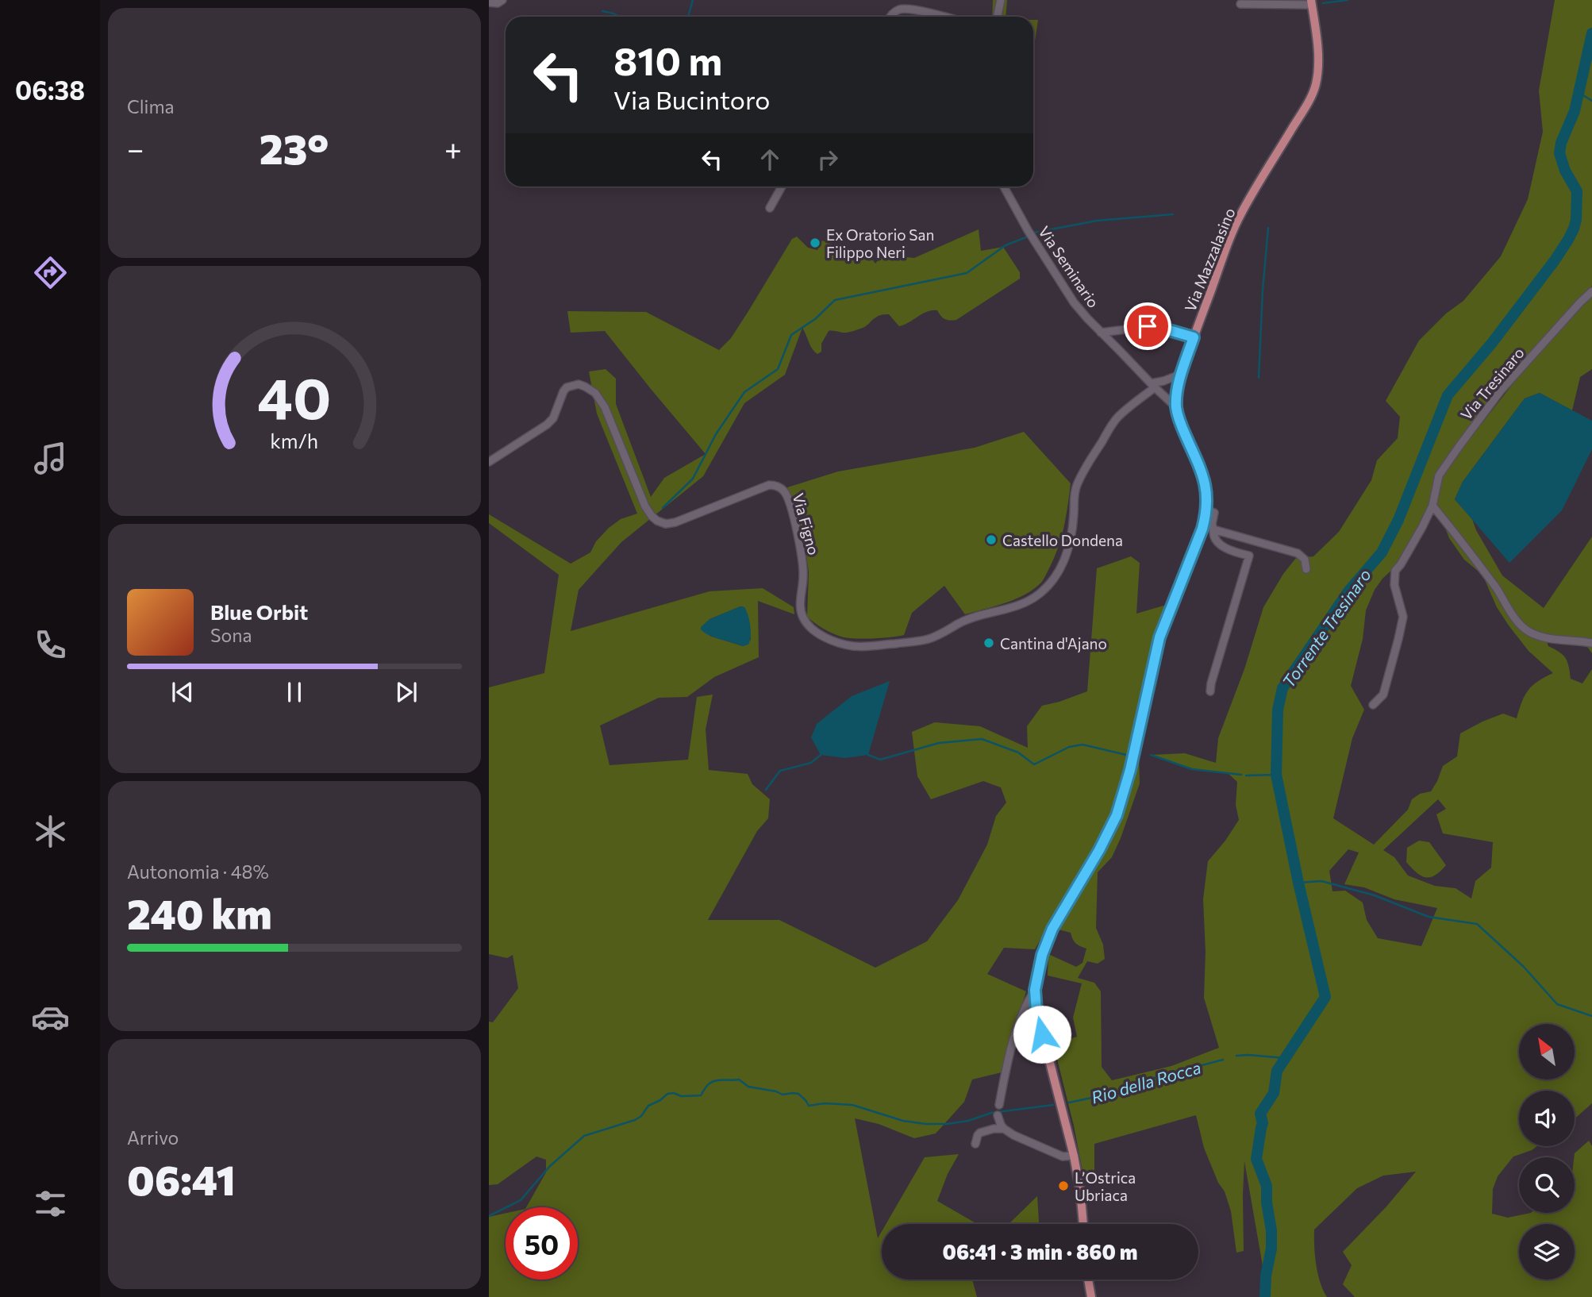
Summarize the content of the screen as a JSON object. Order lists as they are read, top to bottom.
{
  "streets": {
    "main road": ["Via Mazzalasino"],
    "street": ["Via Seminario", "Via Tresinaro", "Via Figno"]
  },
  "crossings": [
    ["Via Mazzalasino", "Via Seminario"],
    ["Via Seminario", "Via Figno"]
  ],
  "water": ["Torrente Tresinaro", "Rio della Rocca"],
  "places": [
    "Ex Oratorio San Filippo Neri",
    "Castello Dondena",
    "Cantina d'Ajano",
    "L’Ostrica Ubriaca"
  ],
  "north": "top left",
  "page": {
    "tabs": "06:38",
    "tile": [
      "Clima",
      ["Autonomia · 48%", "240 km"],
      ["Arrivo", "06:41"]
    ],
    "turn": ["810 m", "Via Bucintoro"],
    "heat": ["−", "23°", "+"],
    "song": ["Blue Orbit", "Sona"],
    "limit": "50",
    "trip": "06:41 · 3 min · 860 m",
    "gauge": ["40", "km/h"]
  }
}
